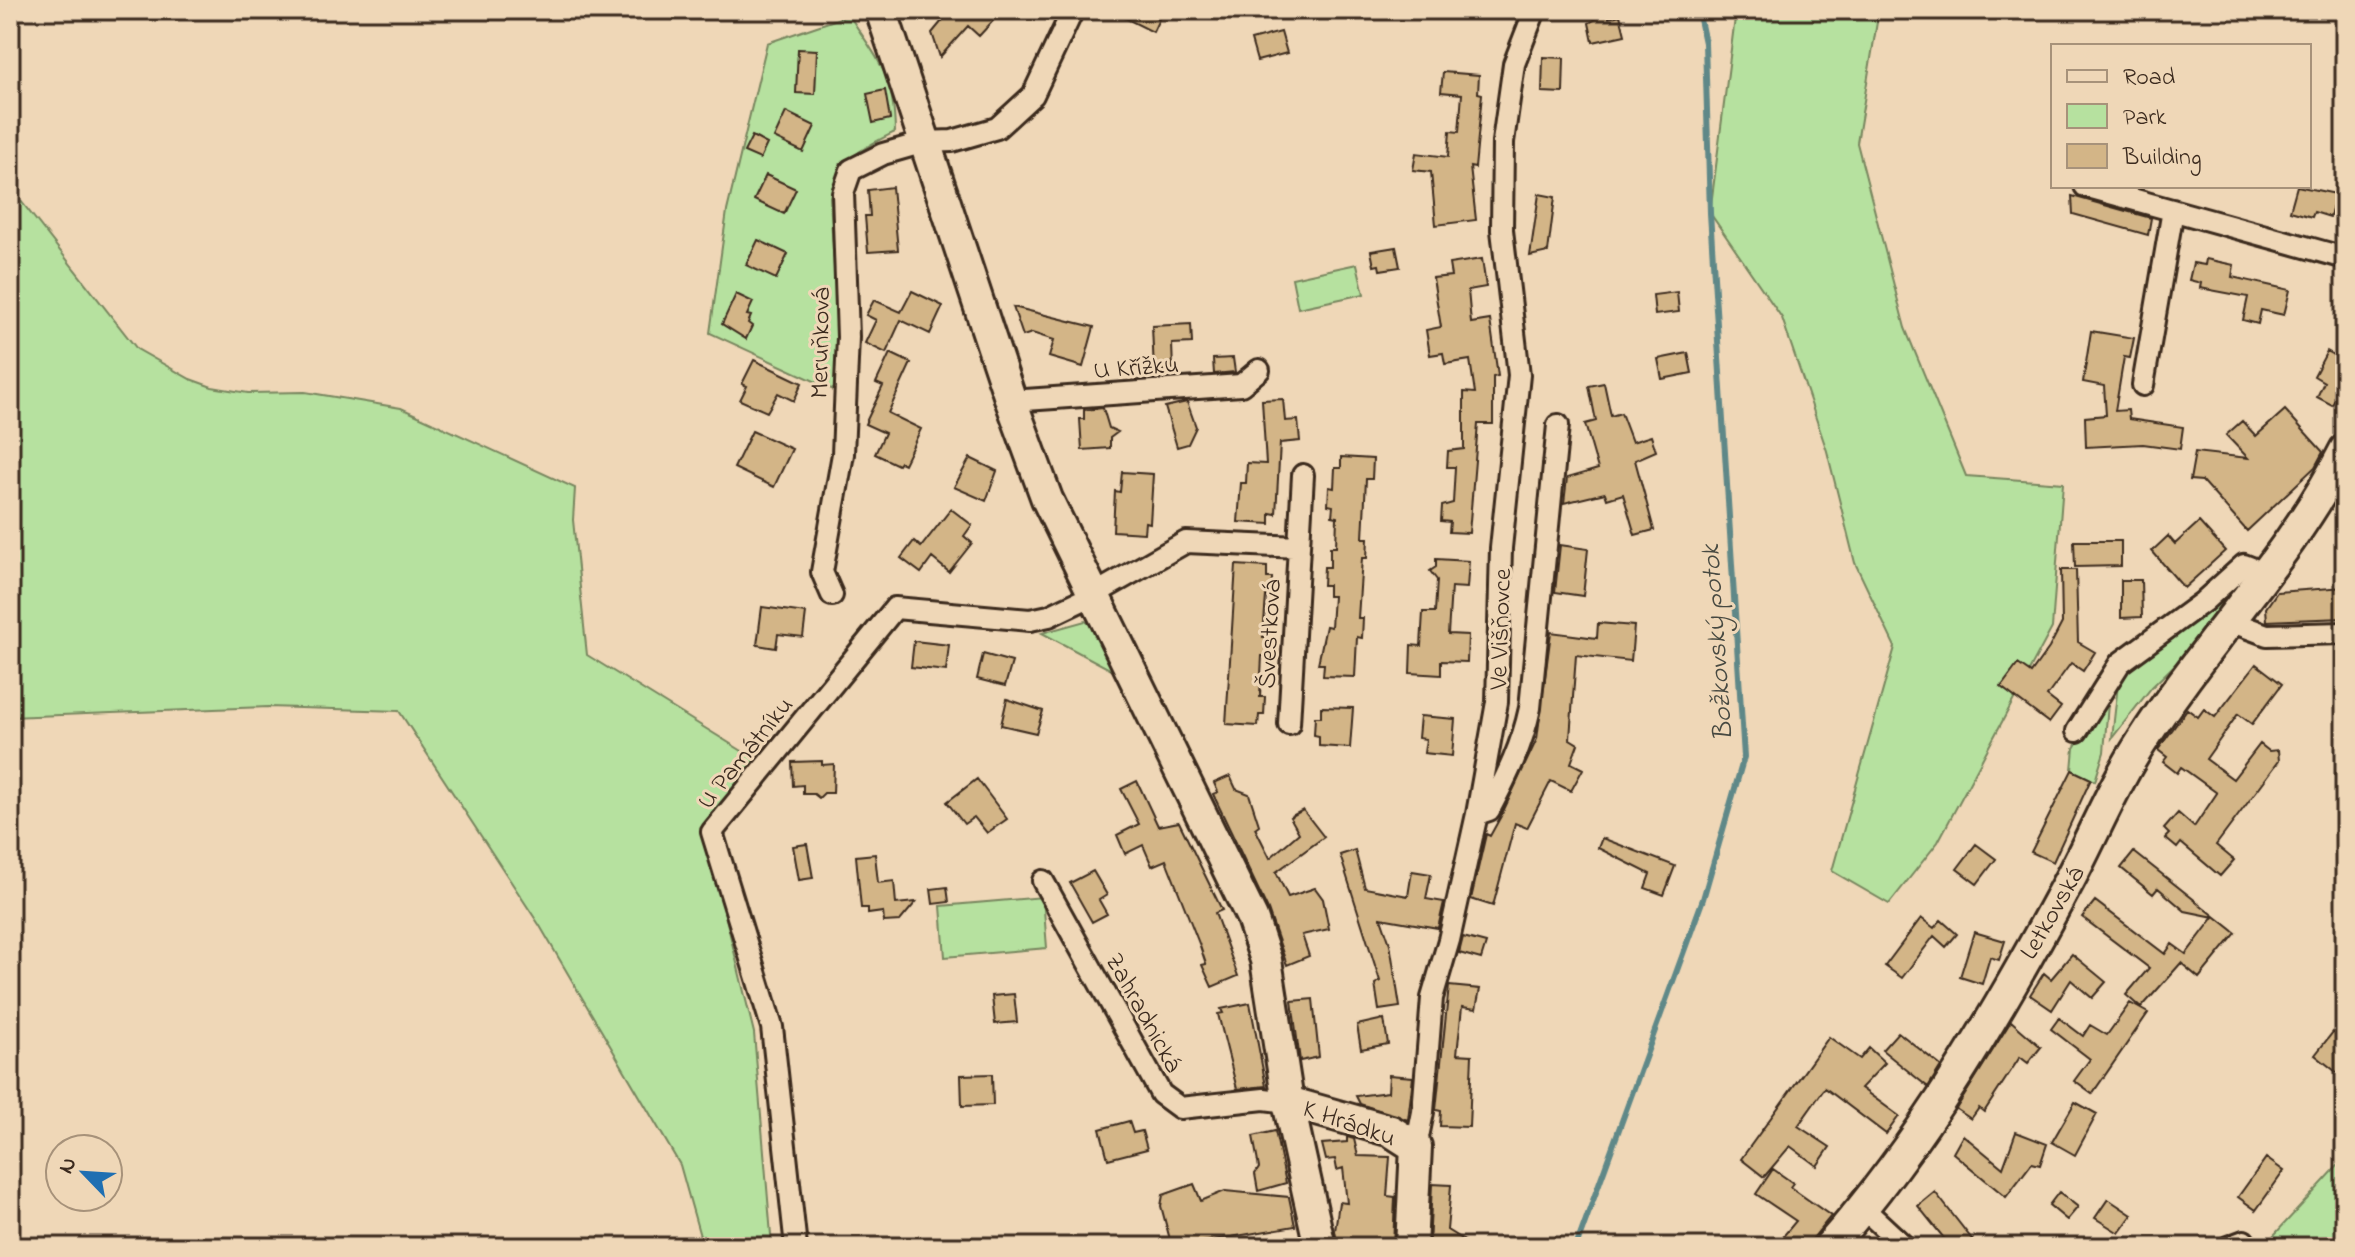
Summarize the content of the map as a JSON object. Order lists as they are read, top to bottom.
{
  "streets": {
    "street": [
      "Meruňková",
      "U Křížku",
      "Ve Višňovce",
      "Švestková",
      "U Památníku",
      "Letkovská",
      "Zahradnická",
      "K Hrádku"
    ]
  },
  "crossings": [
    ["Ve Višňovce", "K Hrádku"],
    ["Švestková", "U Památníku"],
    ["Zahradnická", "K Hrádku"]
  ],
  "water": ["Božkovský potok"],
  "legend": ["Road", "Park", "Building"],
  "north": "top left"
}
